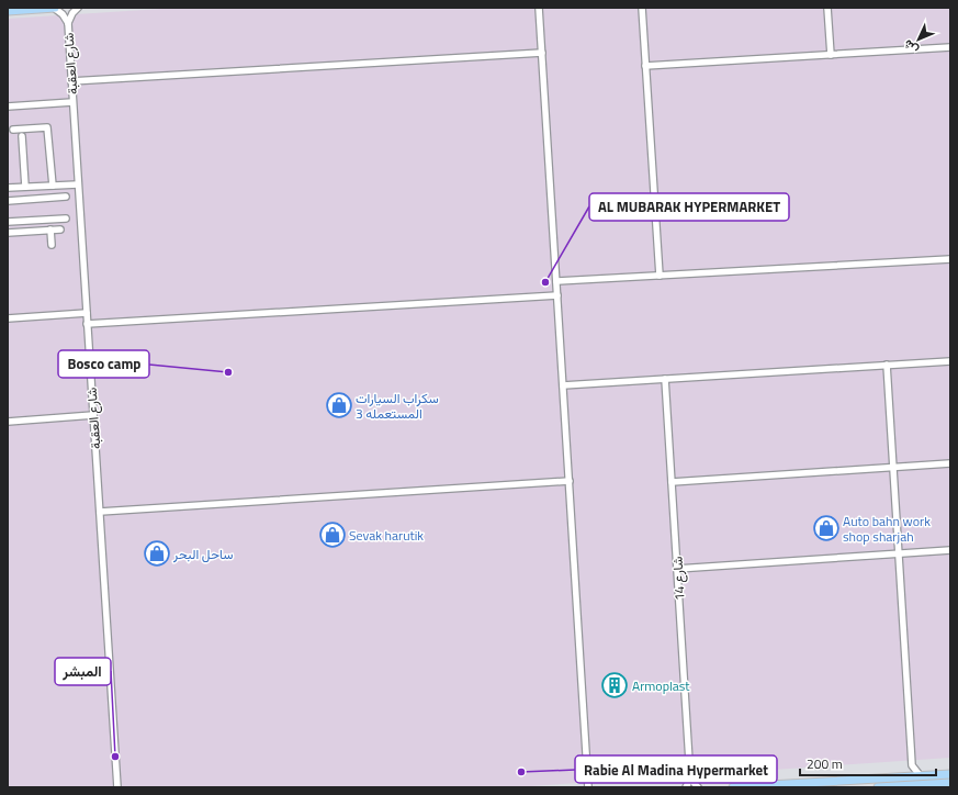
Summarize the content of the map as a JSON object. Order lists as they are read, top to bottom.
{
  "streets": {
    "street": ["شارع العقبة", "شارع 14"]
  },
  "places": {
    "other": [
      "AL MUBARAK HYPERMARKET",
      "Bosco camp",
      "المبشر",
      "Rabie Al Madina Hypermarket"
    ],
    "shop": [
      "سكراب السيارات المستعمله 3",
      "Auto bahn work shop sharjah",
      "Sevak harutik",
      "ساحل البحر"
    ],
    "building": ["Armoplast"]
  },
  "scale_bar": "200 m",
  "north": "bottom left"
}
